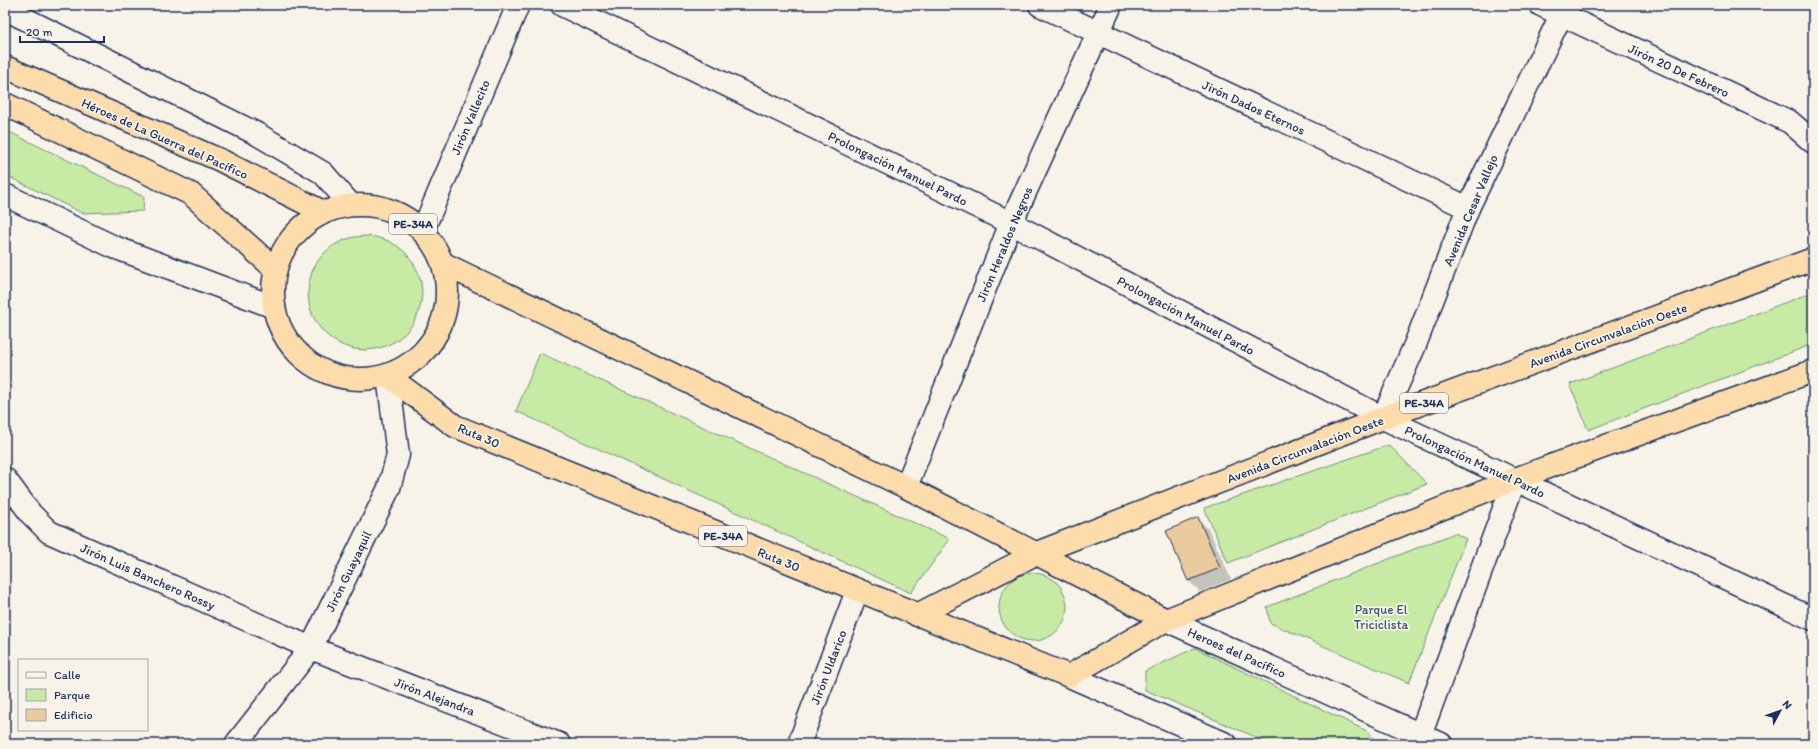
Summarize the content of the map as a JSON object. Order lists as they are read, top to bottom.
{
  "streets": {
    "highway": [
      "Héroes de La Guerra del Pacífico",
      "PE-34A",
      "Avenida Circunvalación Oeste",
      "Ruta 30",
      "Heroes del Pacífico"
    ],
    "street": [
      "Jirón 20 De Febrero",
      "Jirón Dados Eternos",
      "Jirón Vallecito",
      "Prolongación Manuel Pardo",
      "Avenida Cesar Vallejo",
      "Jirón Heraldos Negros",
      "Jirón Guayaquil",
      "Jirón Luis Banchero Rossy",
      "Jirón Uldarico",
      "Jirón Alejandra"
    ]
  },
  "crossings": [
    ["Jirón 20 De Febrero", "Avenida Cesar Vallejo"],
    ["Jirón Dados Eternos", "Avenida Cesar Vallejo"],
    ["Jirón Dados Eternos", "Jirón Heraldos Negros"],
    ["Jirón Vallecito", "PE-34A"],
    ["Héroes de La Guerra del Pacífico", "PE-34A"],
    ["Prolongación Manuel Pardo", "Avenida Cesar Vallejo"],
    ["Prolongación Manuel Pardo", "Jirón Heraldos Negros"],
    ["Prolongación Manuel Pardo", "Avenida Circunvalación Oeste"],
    ["Avenida Cesar Vallejo", "Avenida Circunvalación Oeste"],
    ["PE-34A", "Ruta 30"],
    ["PE-34A", "Jirón Guayaquil"],
    ["Avenida Circunvalación Oeste", "Ruta 30"],
    ["Avenida Circunvalación Oeste", "Heroes del Pacífico"],
    ["Ruta 30", "Jirón Guayaquil"],
    ["Ruta 30", "Jirón Uldarico"],
    ["Jirón Guayaquil", "Jirón Luis Banchero Rossy"],
    ["Jirón Guayaquil", "Jirón Alejandra"],
    ["Jirón Luis Banchero Rossy", "Jirón Alejandra"]
  ],
  "parks": ["Parque El Triciclista"],
  "legend": ["Calle", "Parque", "Edificio"],
  "scale_bar": "20 m",
  "north": "top right"
}
